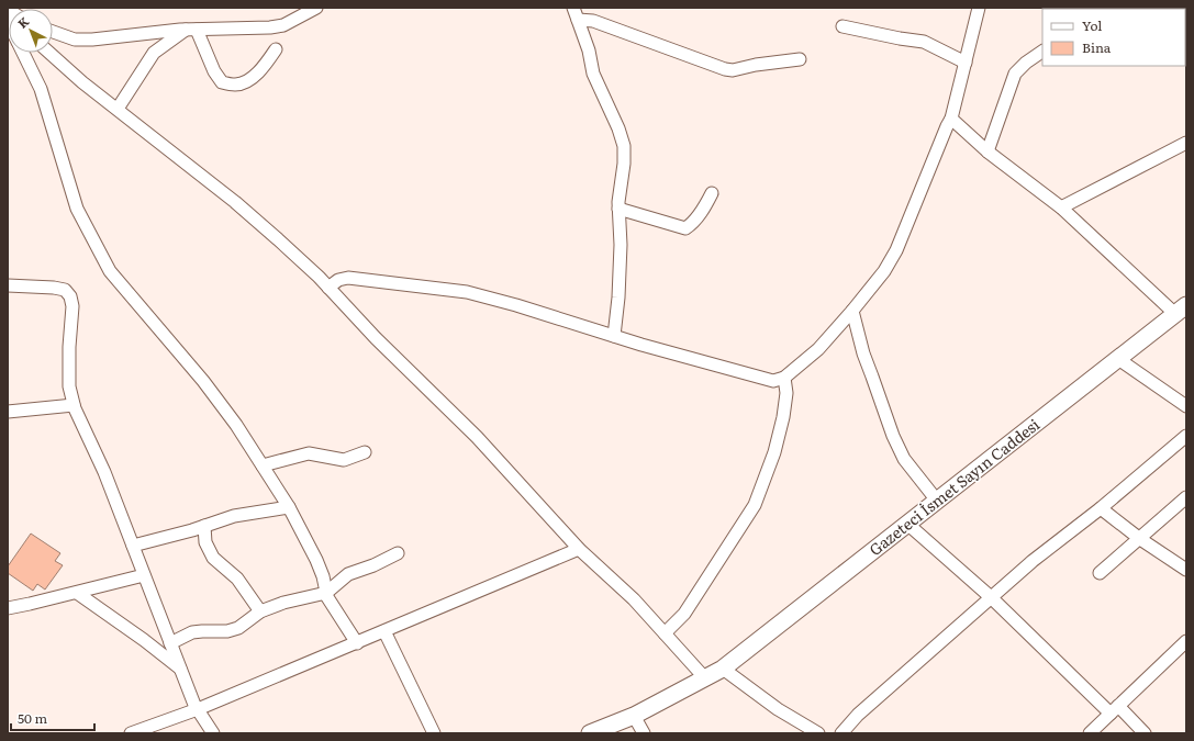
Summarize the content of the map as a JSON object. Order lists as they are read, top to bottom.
{
  "streets": {
    "street": ["Gazeteci İsmet Sayın Caddesi"]
  },
  "legend": ["Yol", "Bina"],
  "scale_bar": "50 m",
  "north": "top left"
}
